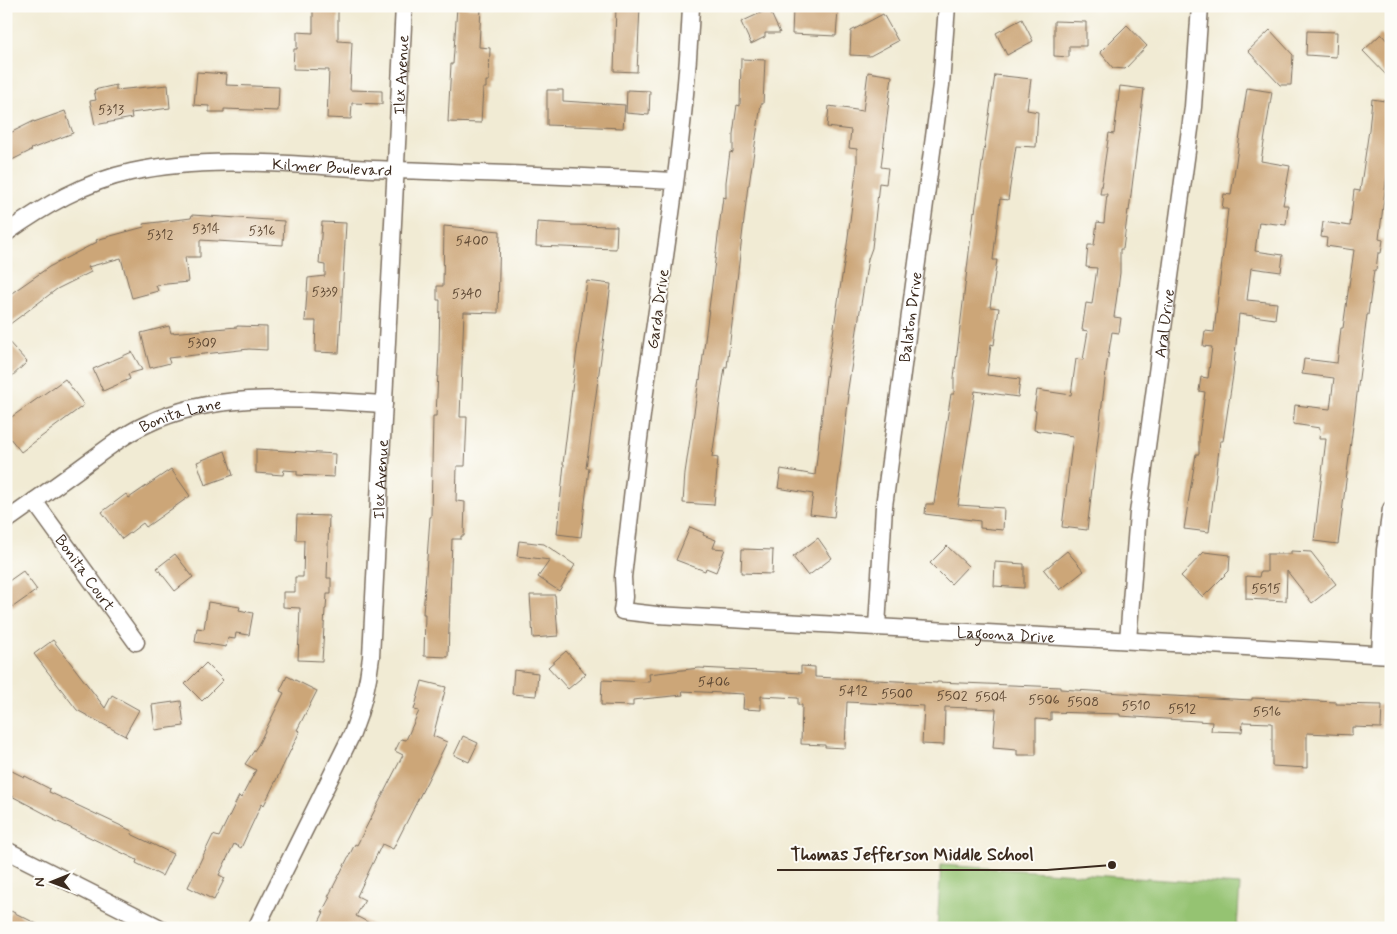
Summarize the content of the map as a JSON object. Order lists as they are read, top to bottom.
{
  "streets": {
    "street": [
      "Ilex Avenue",
      "Kilmer Boulevard",
      "Garda Drive",
      "Balaton Drive",
      "Aral Drive",
      "Bonita Lane",
      "Bonita Court",
      "Lagoona Drive"
    ]
  },
  "crossings": [
    ["Ilex Avenue", "Kilmer Boulevard"],
    ["Ilex Avenue", "Bonita Lane"],
    ["Kilmer Boulevard", "Garda Drive"],
    ["Garda Drive", "Lagoona Drive"],
    ["Balaton Drive", "Lagoona Drive"],
    ["Aral Drive", "Lagoona Drive"],
    ["Bonita Lane", "Bonita Court"]
  ],
  "places": ["Thomas Jefferson Middle School"],
  "house_numbers": [
    "5313",
    "5314",
    "5316",
    "5312",
    "5400",
    "5339",
    "5340",
    "5309",
    "5515",
    "5406",
    "5412",
    "5500",
    "5502",
    "5504",
    "5506",
    "5508",
    "5510",
    "5512",
    "5516"
  ],
  "north": "left"
}
